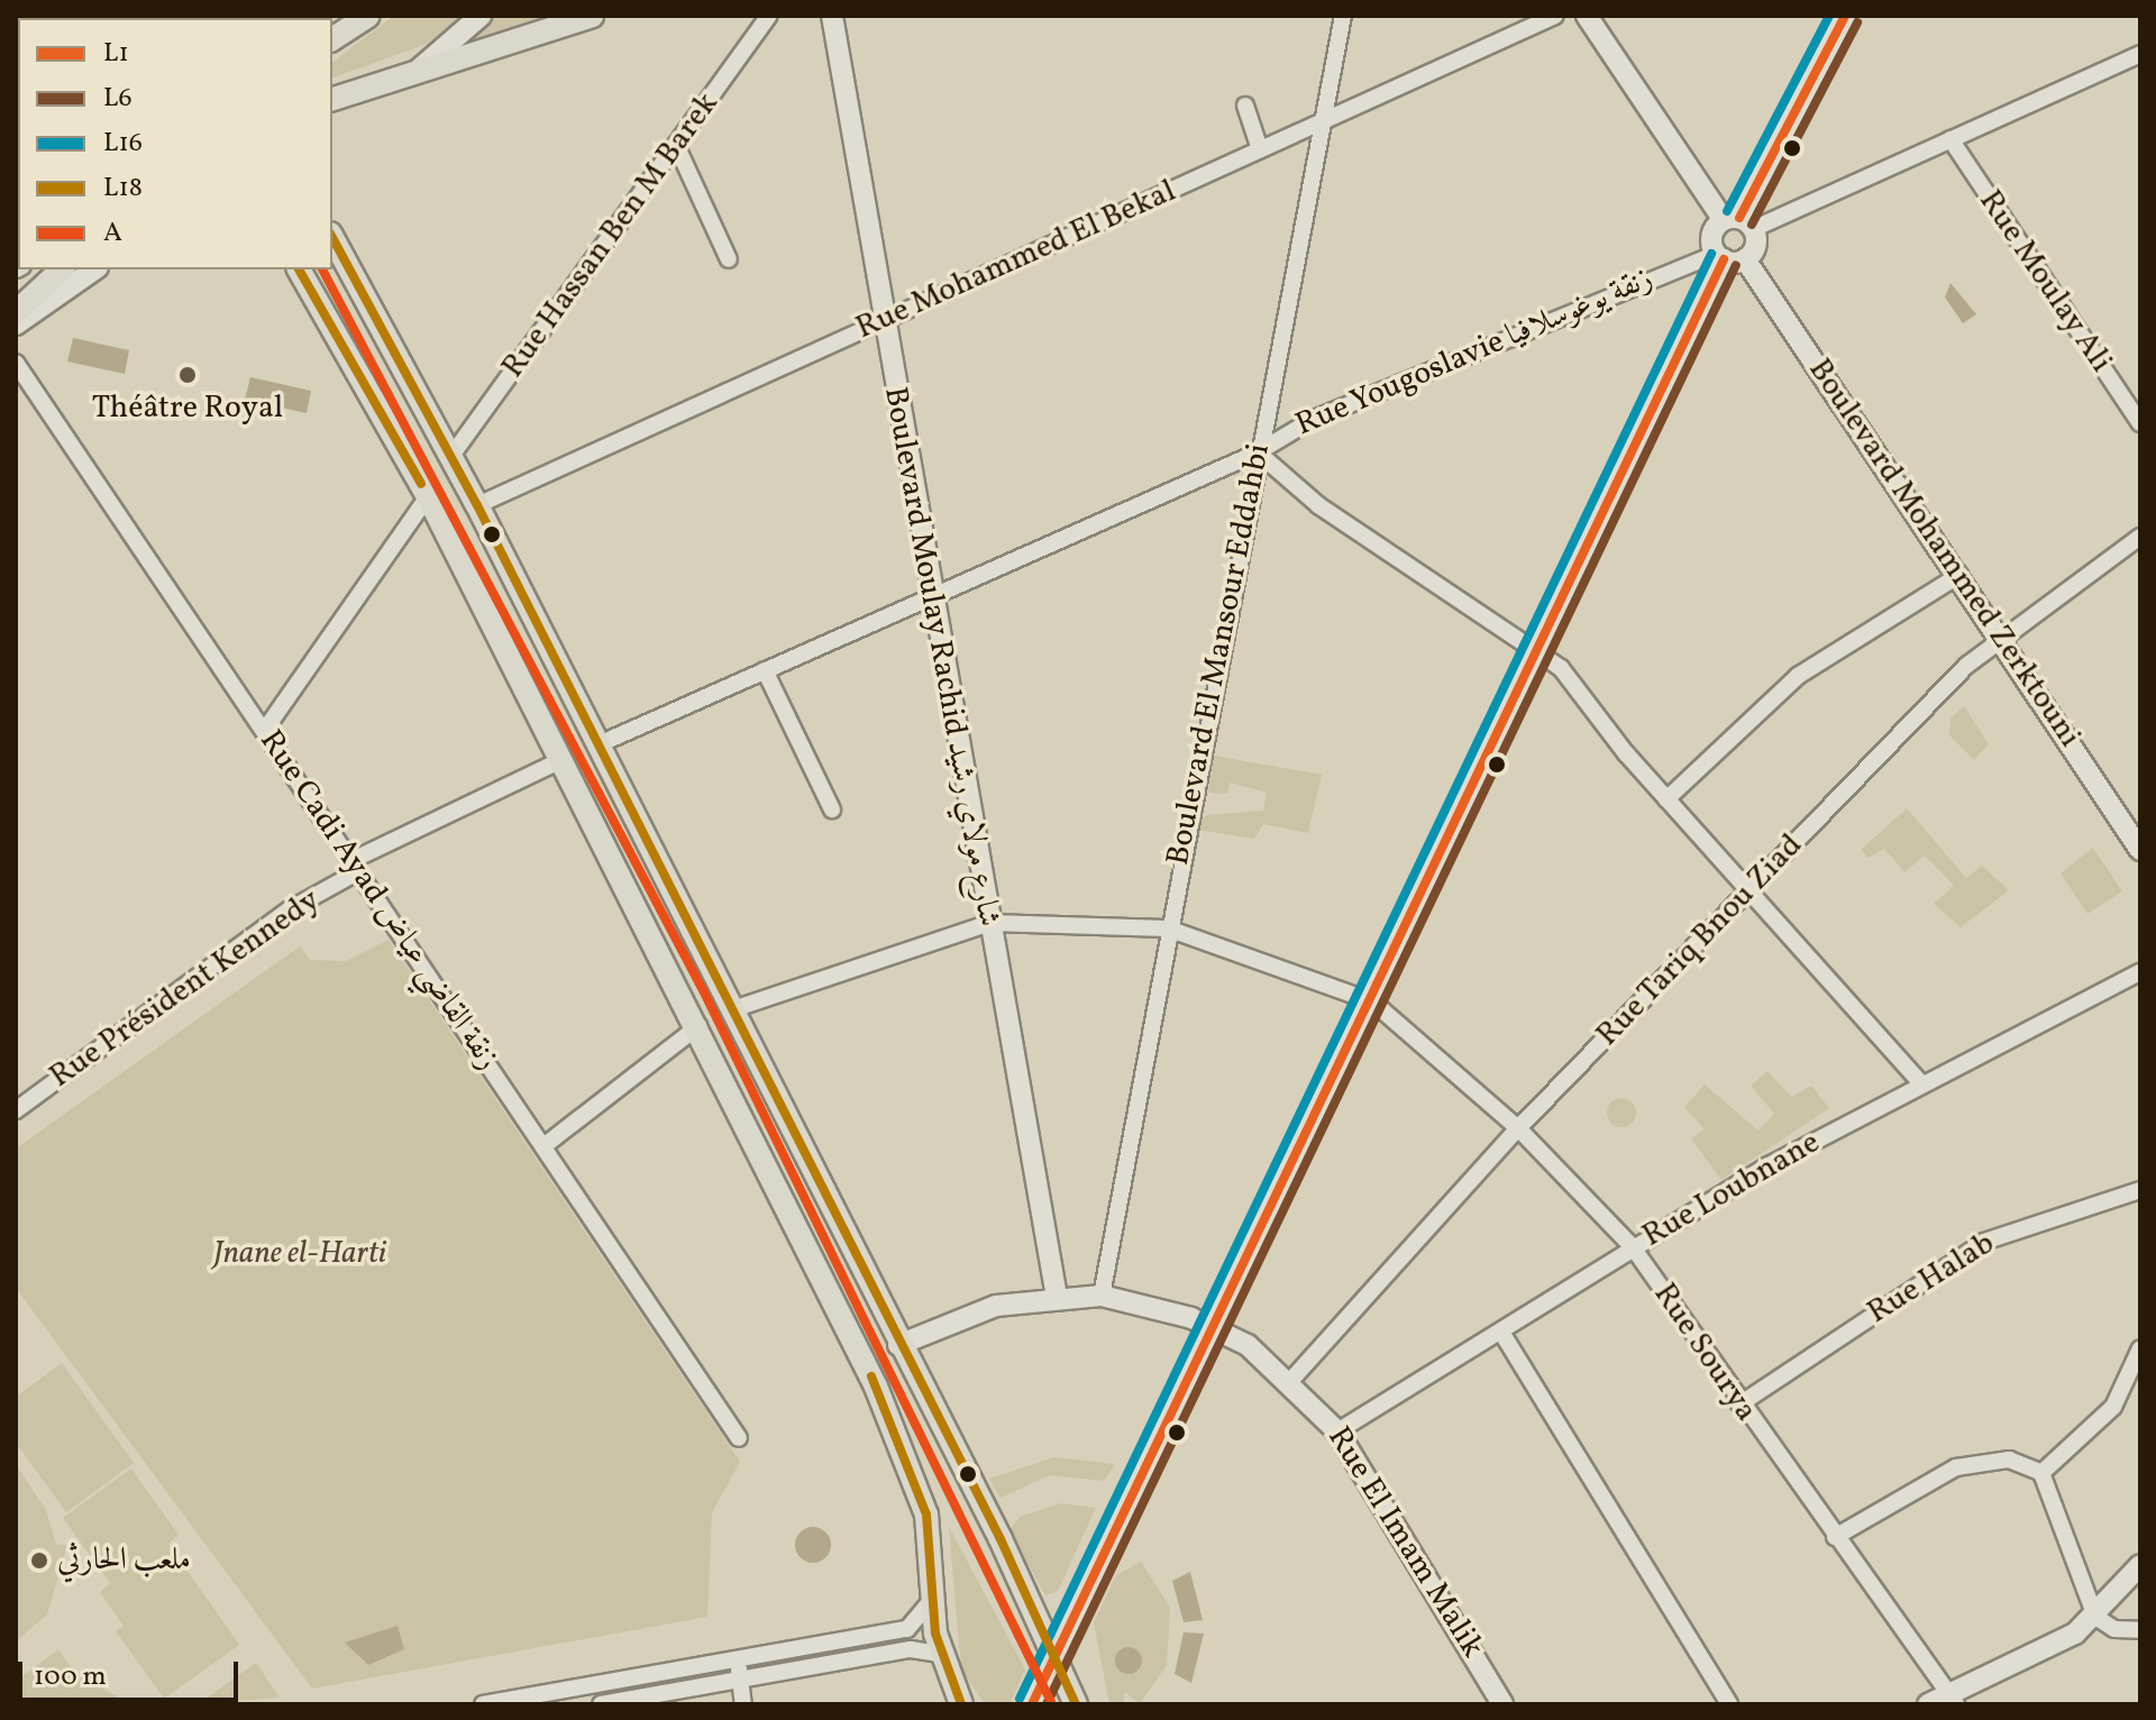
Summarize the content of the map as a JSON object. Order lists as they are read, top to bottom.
{
  "streets": {
    "main road": ["Boulevard Mohammed Zerktouni", "Boulevard Moulay Rachid شارع مولاي رشيد", "Rue El Imam Malik"],
    "street": [
      "Rue Hassan Ben M Barek",
      "Rue Mohammed El Bekal",
      "Rue Moulay Ali",
      "Rue Yougoslavie زنقة يوغوسلافيا",
      "Boulevard El Mansour Eddahbi",
      "Rue Cadi Ayad زنقة القاضي عياض",
      "Rue Tariq Bnou Ziad",
      "Rue Président Kennedy",
      "Rue Loubnane",
      "Rue Halab",
      "Rue Sourya"
    ]
  },
  "crossings": [
    ["Rue Mohammed El Bekal", "Boulevard El Mansour Eddahbi"],
    ["Rue Mohammed El Bekal", "Boulevard Moulay Rachid شارع مولاي رشيد"],
    ["Rue Yougoslavie زنقة يوغوسلافيا", "Boulevard Mohammed Zerktouni"],
    ["Rue Yougoslavie زنقة يوغوسلافيا", "Boulevard El Mansour Eddahbi"],
    ["Rue Yougoslavie زنقة يوغوسلافيا", "Boulevard Moulay Rachid شارع مولاي رشيد"],
    ["Boulevard Mohammed Zerktouni", "Rue Tariq Bnou Ziad"],
    ["Boulevard El Mansour Eddahbi", "Rue El Imam Malik"],
    ["Boulevard Moulay Rachid شارع مولاي رشيد", "Rue El Imam Malik"],
    ["Rue Cadi Ayad زنقة القاضي عياض", "Rue Président Kennedy"],
    ["Rue Tariq Bnou Ziad", "Rue Sourya"],
    ["Rue Tariq Bnou Ziad", "Rue El Imam Malik"],
    ["Rue Loubnane", "Rue Sourya"],
    ["Rue Loubnane", "Rue El Imam Malik"],
    ["Rue Halab", "Rue Sourya"]
  ],
  "parks": ["Jnane el-Harti"],
  "places": ["Théâtre Royal", "ملعب الحارثي"],
  "lines": [
    "transit line L1",
    "transit line L16",
    "transit line L6",
    "transit line L18",
    "transit line A"
  ],
  "legend": [
    "L1",
    "L6",
    "L16",
    "L18",
    "A"
  ],
  "scale_bar": "100 m"
}
